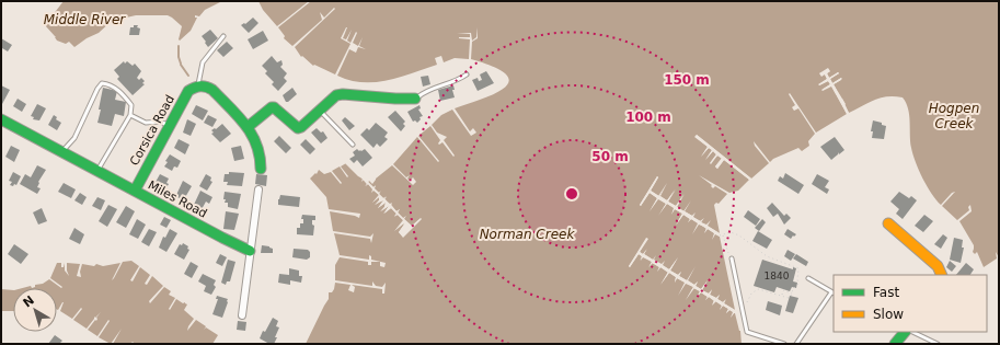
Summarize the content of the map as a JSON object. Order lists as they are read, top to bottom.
{
  "streets": {
    "street": ["Corsica Road", "Miles Road"]
  },
  "crossings": [
    ["Corsica Road", "Miles Road"]
  ],
  "water": ["Middle River", "Hogpen Creek", "Norman Creek"],
  "house_numbers": ["1840"],
  "legend": ["Fast", "Slow"],
  "north": "top left",
  "rings": ["150 m", "100 m", "50 m"]
}
